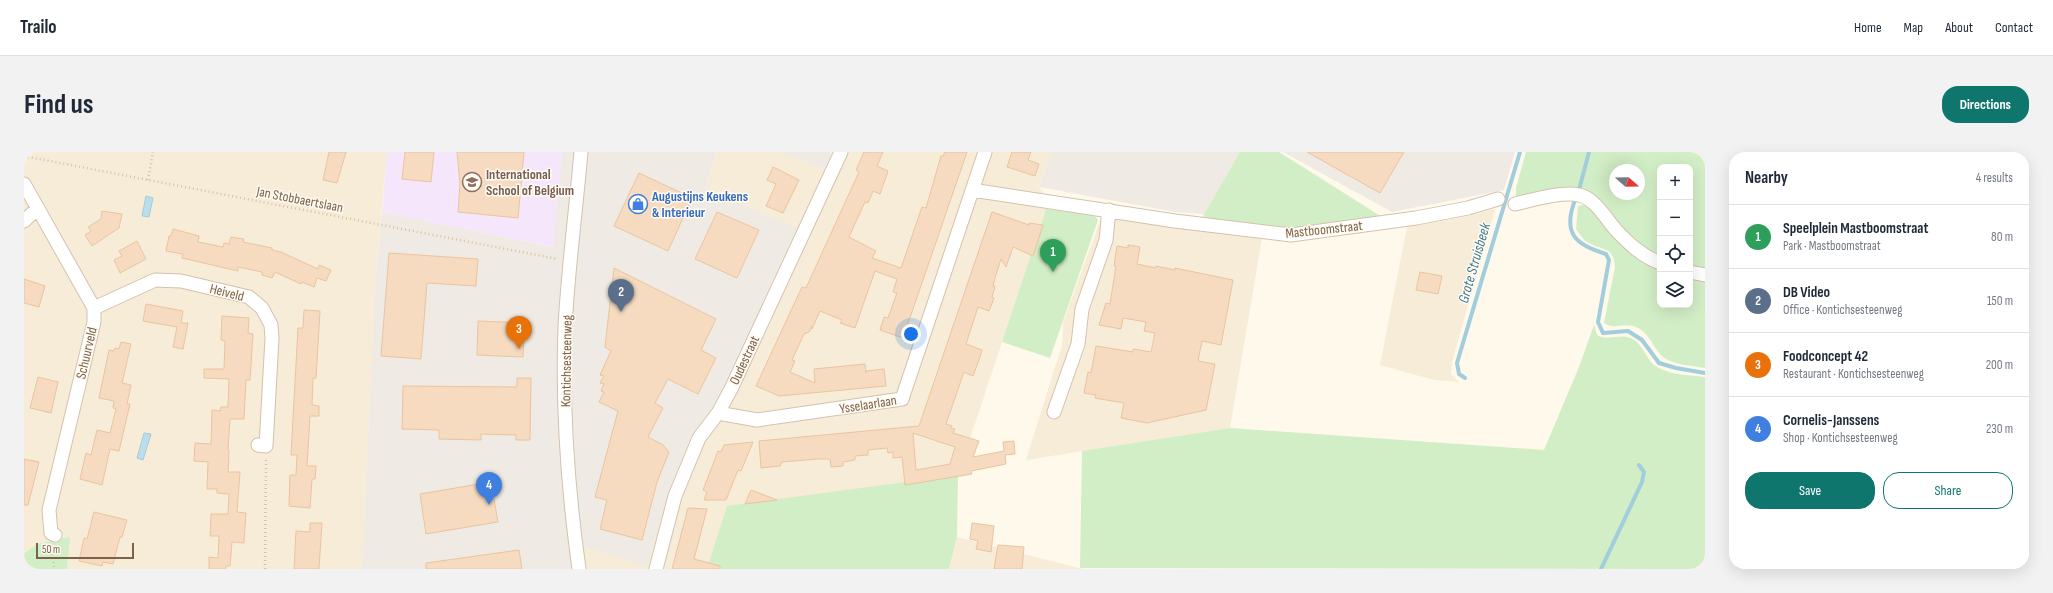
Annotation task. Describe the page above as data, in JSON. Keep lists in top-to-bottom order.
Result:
{
  "streets": {
    "street": [
      "Mastboomstraat",
      "Heiveld",
      "Schuurveld",
      "Oudestraat",
      "Kontichsesteenweg",
      "Ysselaarlaan"
    ],
    "path": ["Jan Stobbaertslaan"]
  },
  "crossings": [
    ["Jan Stobbaertslaan", "Kontichsesteenweg"],
    ["Mastboomstraat", "Ysselaarlaan"],
    ["Heiveld", "Schuurveld"],
    ["Oudestraat", "Ysselaarlaan"]
  ],
  "water": ["Grote Struisbeek"],
  "places": {
    "school or university": ["International School of Belgium"],
    "shop": ["Augustijns Keukens & Interieur"]
  },
  "scale_bar": "50 m",
  "north": "right",
  "page": {
    "header": "Trailo",
    "nav": [
      "Home",
      "Map",
      "About",
      "Contact"
    ],
    "buttons": [
      "Directions",
      ["Save", "Share"]
    ],
    "title": "Find us",
    "heading": ["Nearby", "4 results"],
    "map_buttons": ["+", "−"],
    "list": [
      {
        "mark": "1",
        "name": "Speelplein Mastboomstraat",
        "note": "Park · Mastboomstraat",
        "value": "80 m"
      },
      {
        "mark": "2",
        "name": "DB Video",
        "note": "Office · Kontichsesteenweg",
        "value": "150 m"
      },
      {
        "mark": "3",
        "name": "Foodconcept 42",
        "note": "Restaurant · Kontichsesteenweg",
        "value": "200 m"
      },
      {
        "mark": "4",
        "name": "Cornelis-Janssens",
        "note": "Shop · Kontichsesteenweg",
        "value": "230 m"
      }
    ],
    "pins": [
      "1",
      "2",
      "3",
      "4"
    ],
    "scale": "50 m"
  }
}
